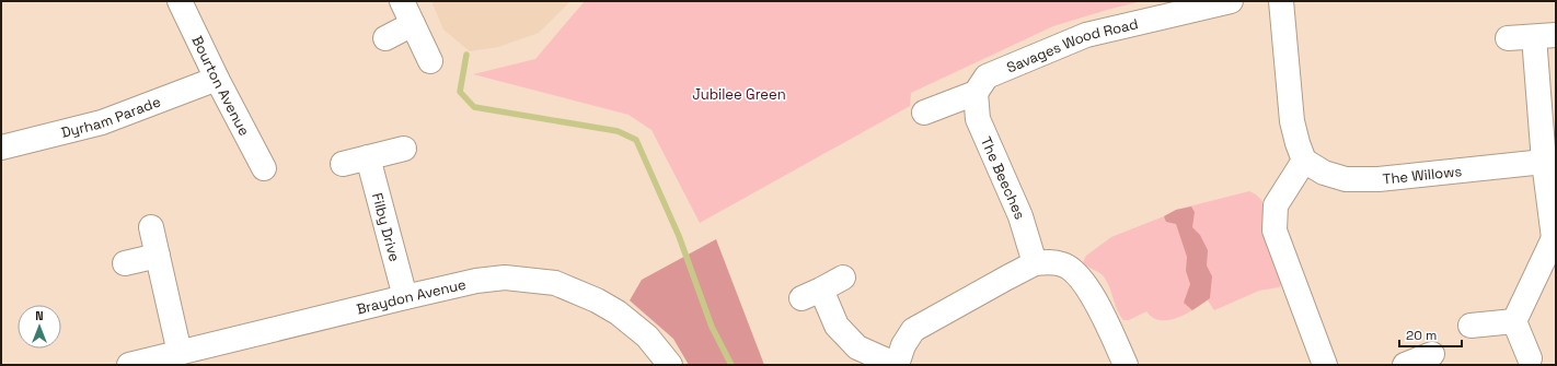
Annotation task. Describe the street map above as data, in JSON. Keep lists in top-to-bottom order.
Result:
{
  "streets": {
    "street": [
      "Savages Wood Road",
      "Bourton Avenue",
      "Dyrham Parade",
      "The Willows",
      "The Beeches",
      "Filby Drive",
      "Braydon Avenue"
    ]
  },
  "crossings": [
    ["Savages Wood Road", "The Beeches"],
    ["Bourton Avenue", "Dyrham Parade"],
    ["Filby Drive", "Braydon Avenue"]
  ],
  "parks": ["Jubilee Green"],
  "scale_bar": "20 m",
  "north": "top"
}
